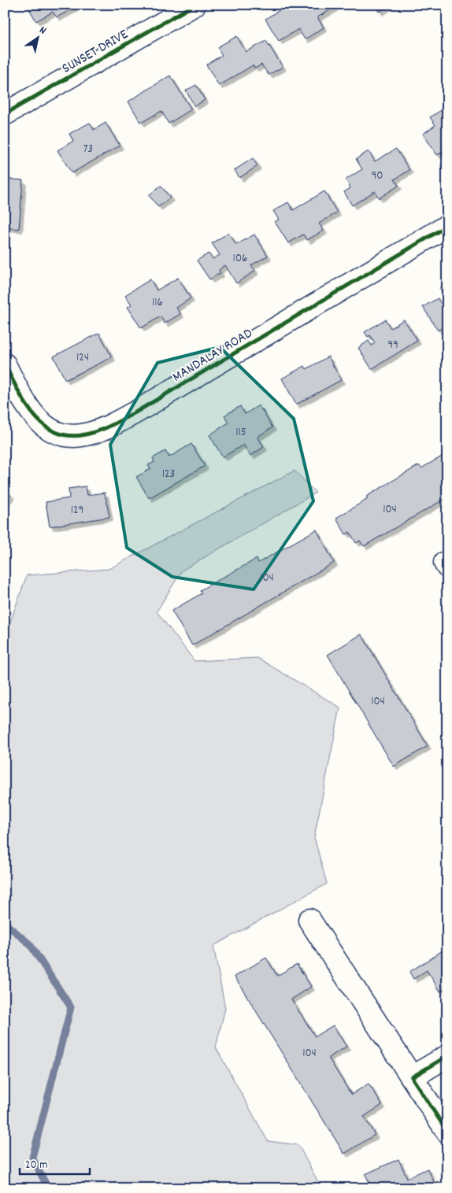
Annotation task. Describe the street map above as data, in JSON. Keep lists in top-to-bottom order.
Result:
{
  "streets": {
    "street": ["SUNSET DRIVE", "MANDALAY ROAD"]
  },
  "house_numbers": [
    "73",
    "90",
    "106",
    "116",
    "99",
    "124",
    "115",
    "123",
    "104",
    "129",
    "104",
    "104",
    "104"
  ],
  "scale_bar": "20 m",
  "north": "top right"
}
